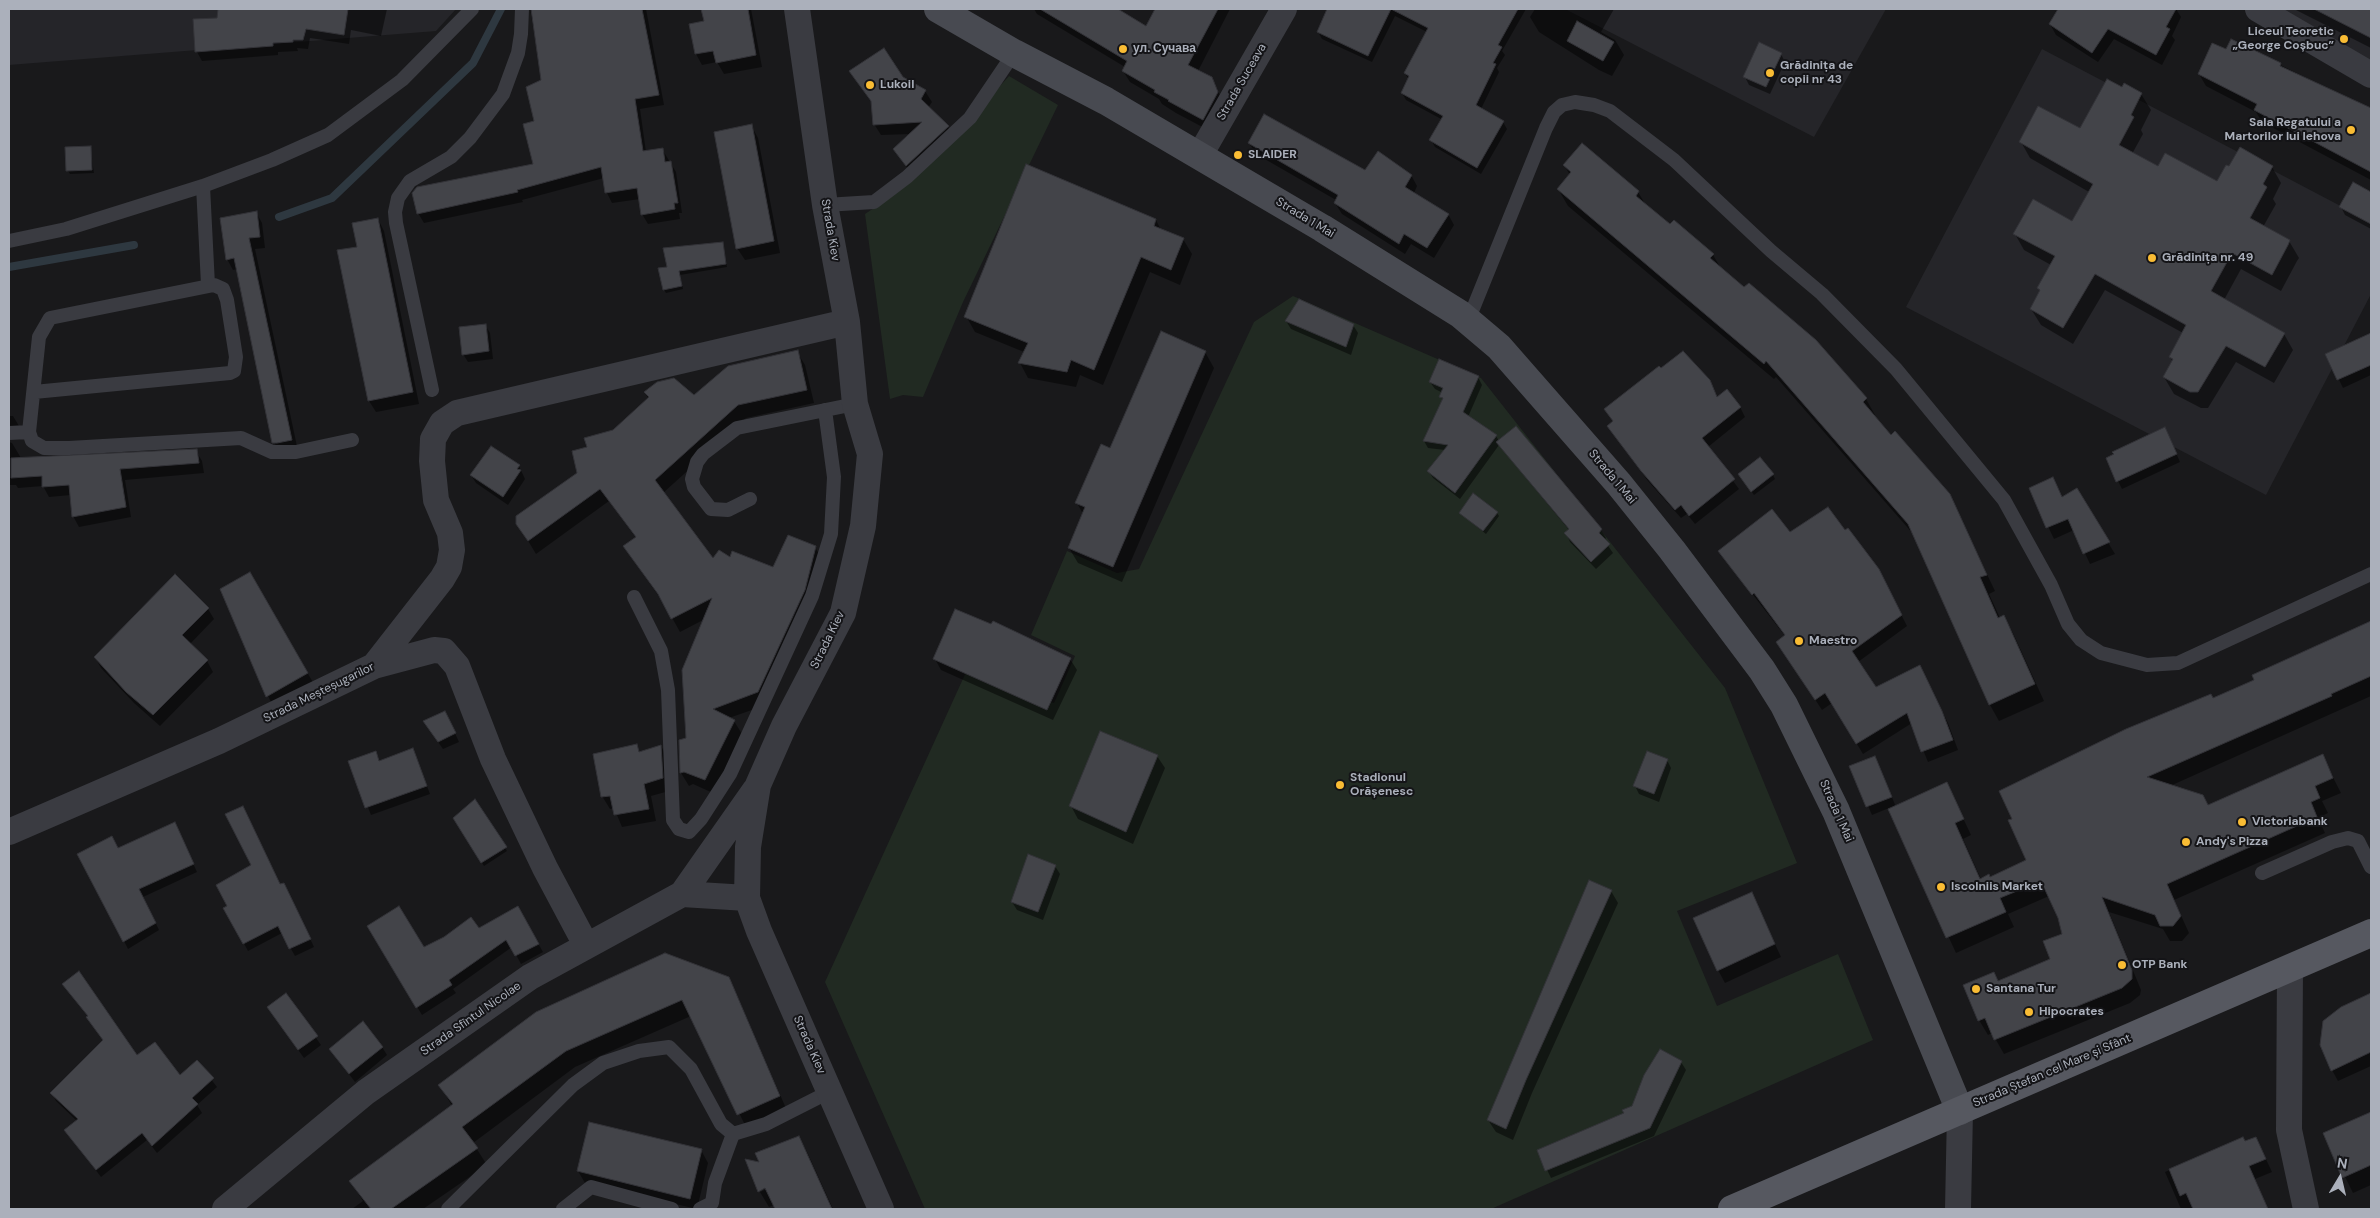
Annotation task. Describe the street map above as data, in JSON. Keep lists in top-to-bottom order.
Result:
{
  "streets": {
    "main road": ["Strada 1 Mai", "Strada Ștefan cel Mare și Sfânt"],
    "street": [
      "Strada Suceava",
      "Strada Kiev",
      "Strada Meșteșugarilor",
      "Strada Sfîntul Nicolae"
    ]
  },
  "crossings": [
    ["Strada Suceava", "Strada 1 Mai"],
    ["Strada 1 Mai", "Strada Ștefan cel Mare și Sfânt"],
    ["Strada Meșteșugarilor", "Strada Sfîntul Nicolae"]
  ],
  "places": [
    "Liceul Teoretic „George Coșbuc”",
    "ул. Сучава",
    "Grădinița de copii nr 43",
    "Lukoil",
    "Sala Regatului a Martorilor lui Iehova",
    "SLAIDER",
    "Grădinița nr. 49",
    "Maestro",
    "Stadionul Orășenesc",
    "Victoriabank",
    "Andy's Pizza",
    "Iscolniis Market",
    "OTP Bank",
    "Santana Tur",
    "Hipocrates"
  ],
  "north": "top"
}
